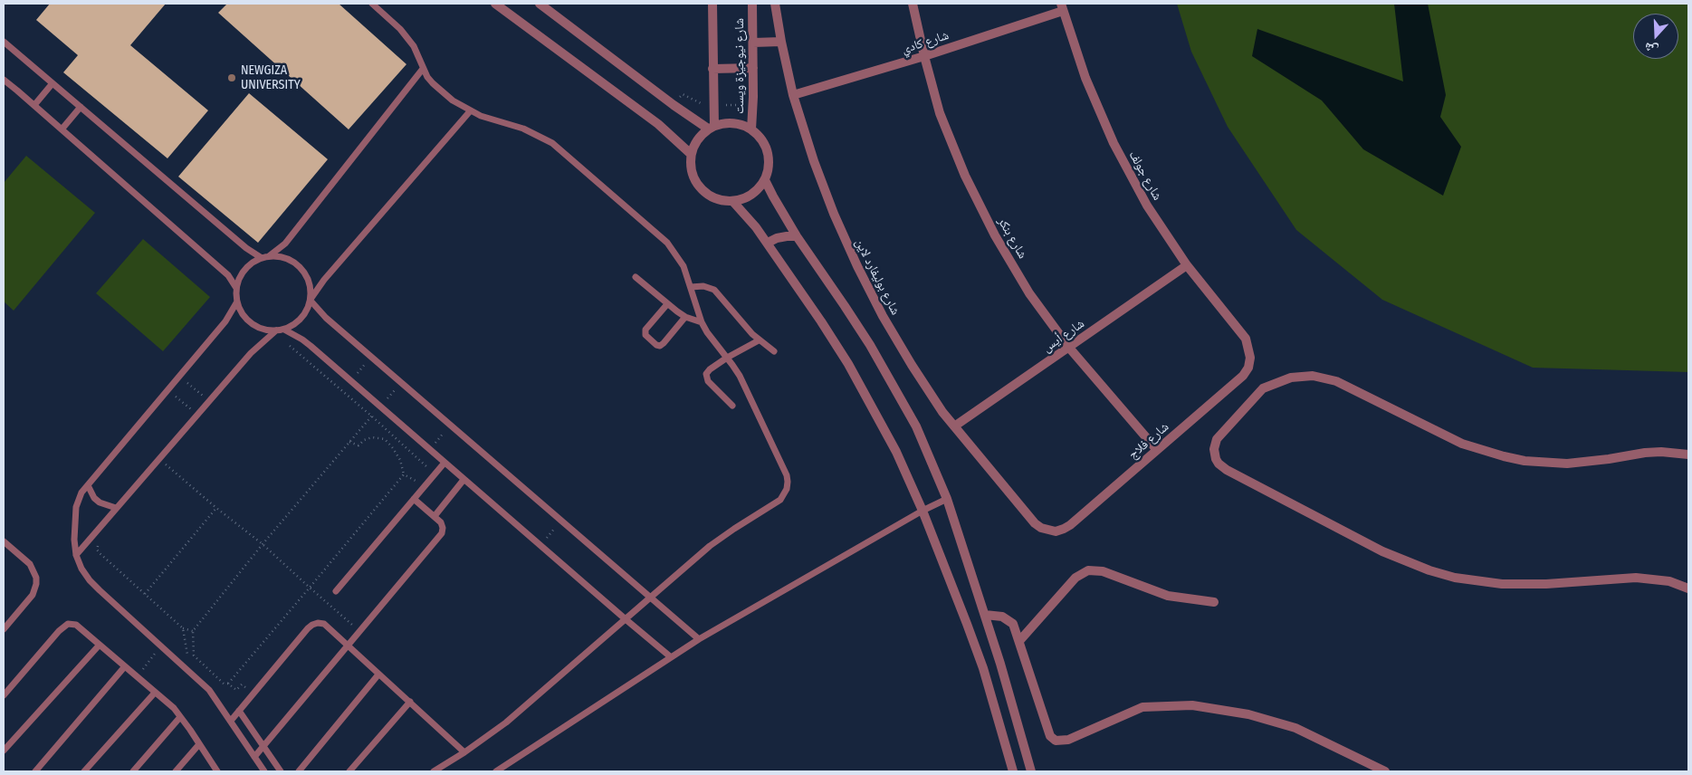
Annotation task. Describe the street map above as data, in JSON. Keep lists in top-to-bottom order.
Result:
{
  "streets": {
    "street": [
      "شارع كادي",
      "شارع نيوجيزة ويست",
      "شارع جولف",
      "شارع بنكر",
      "شارع بوليفارد لاين",
      "شارع أيس",
      "شارع فلاج"
    ]
  },
  "crossings": [
    ["شارع كادي", "شارع جولف"],
    ["شارع كادي", "شارع بنكر"],
    ["شارع كادي", "شارع بوليفارد لاين"],
    ["شارع جولف", "شارع أيس"],
    ["شارع جولف", "شارع فلاج"],
    ["شارع بنكر", "شارع أيس"],
    ["شارع بنكر", "شارع فلاج"],
    ["شارع بوليفارد لاين", "شارع أيس"],
    ["شارع بوليفارد لاين", "شارع فلاج"]
  ],
  "places": ["NEWGIZA UNIVERSITY"],
  "north": "bottom"
}
